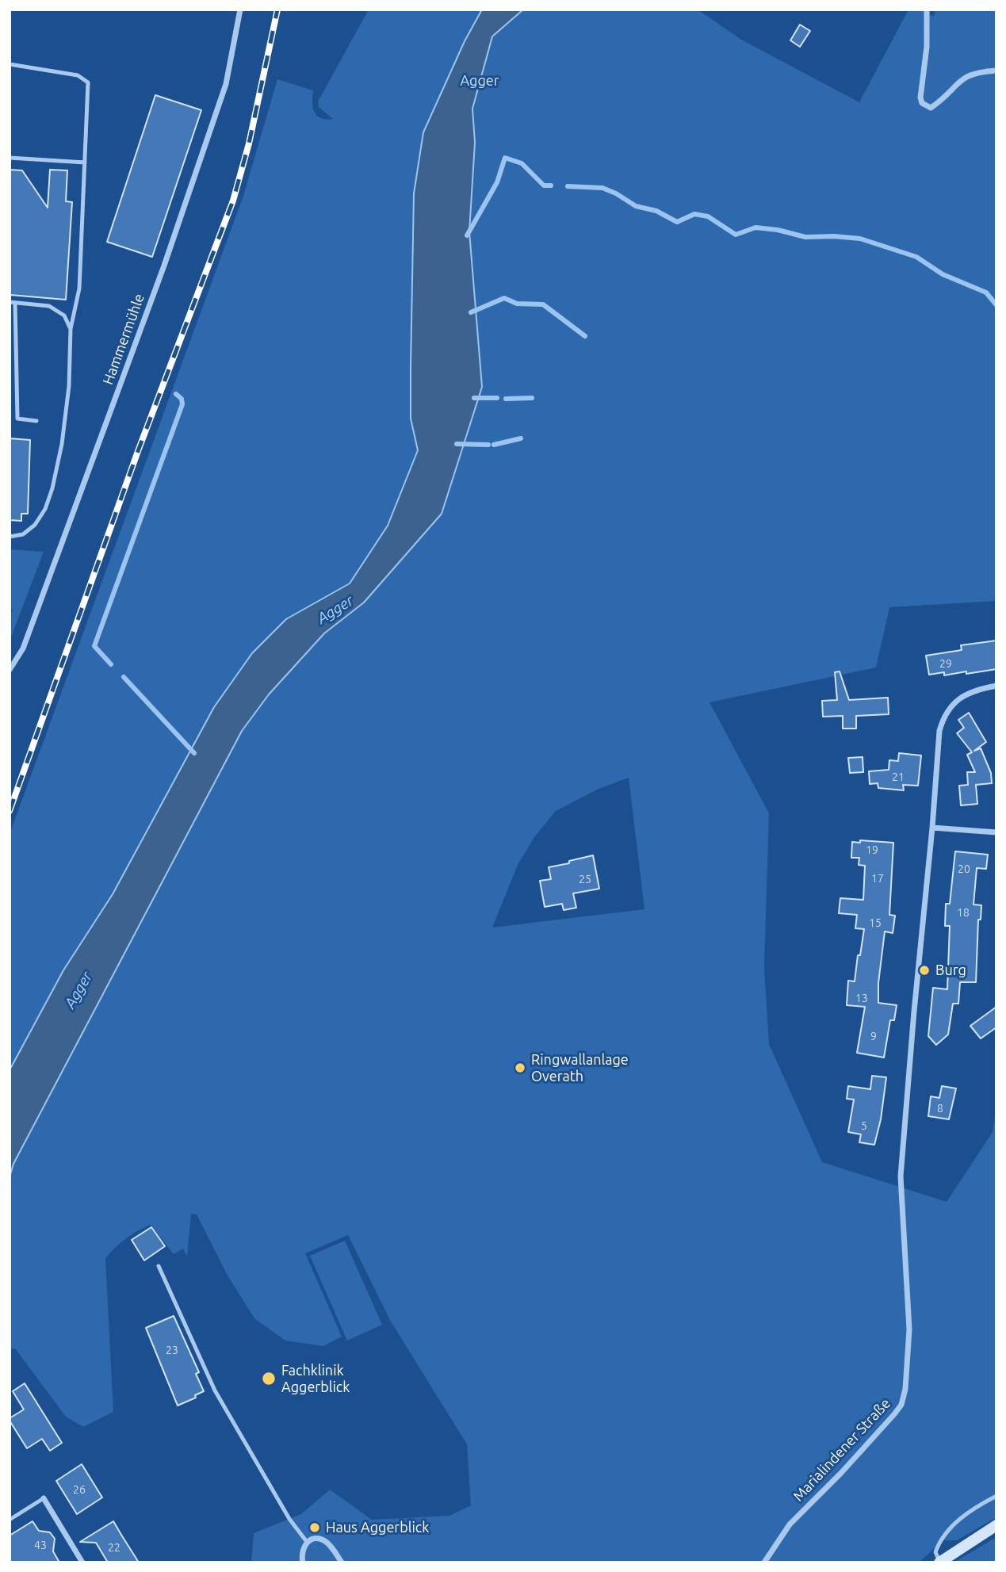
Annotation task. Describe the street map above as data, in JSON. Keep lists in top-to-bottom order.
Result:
{
  "streets": {
    "street": ["Hammermühle", "Marialindener Straße"]
  },
  "water": ["Agger"],
  "parks": ["Agger"],
  "places": [
    "Burg",
    "Ringwallanlage Overath",
    "Fachklinik Aggerblick",
    "Haus Aggerblick"
  ],
  "house_numbers": [
    "29",
    "21",
    "19",
    "20",
    "17",
    "25",
    "18",
    "15",
    "13",
    "9",
    "8",
    "5",
    "23",
    "26",
    "43",
    "22"
  ]
}
